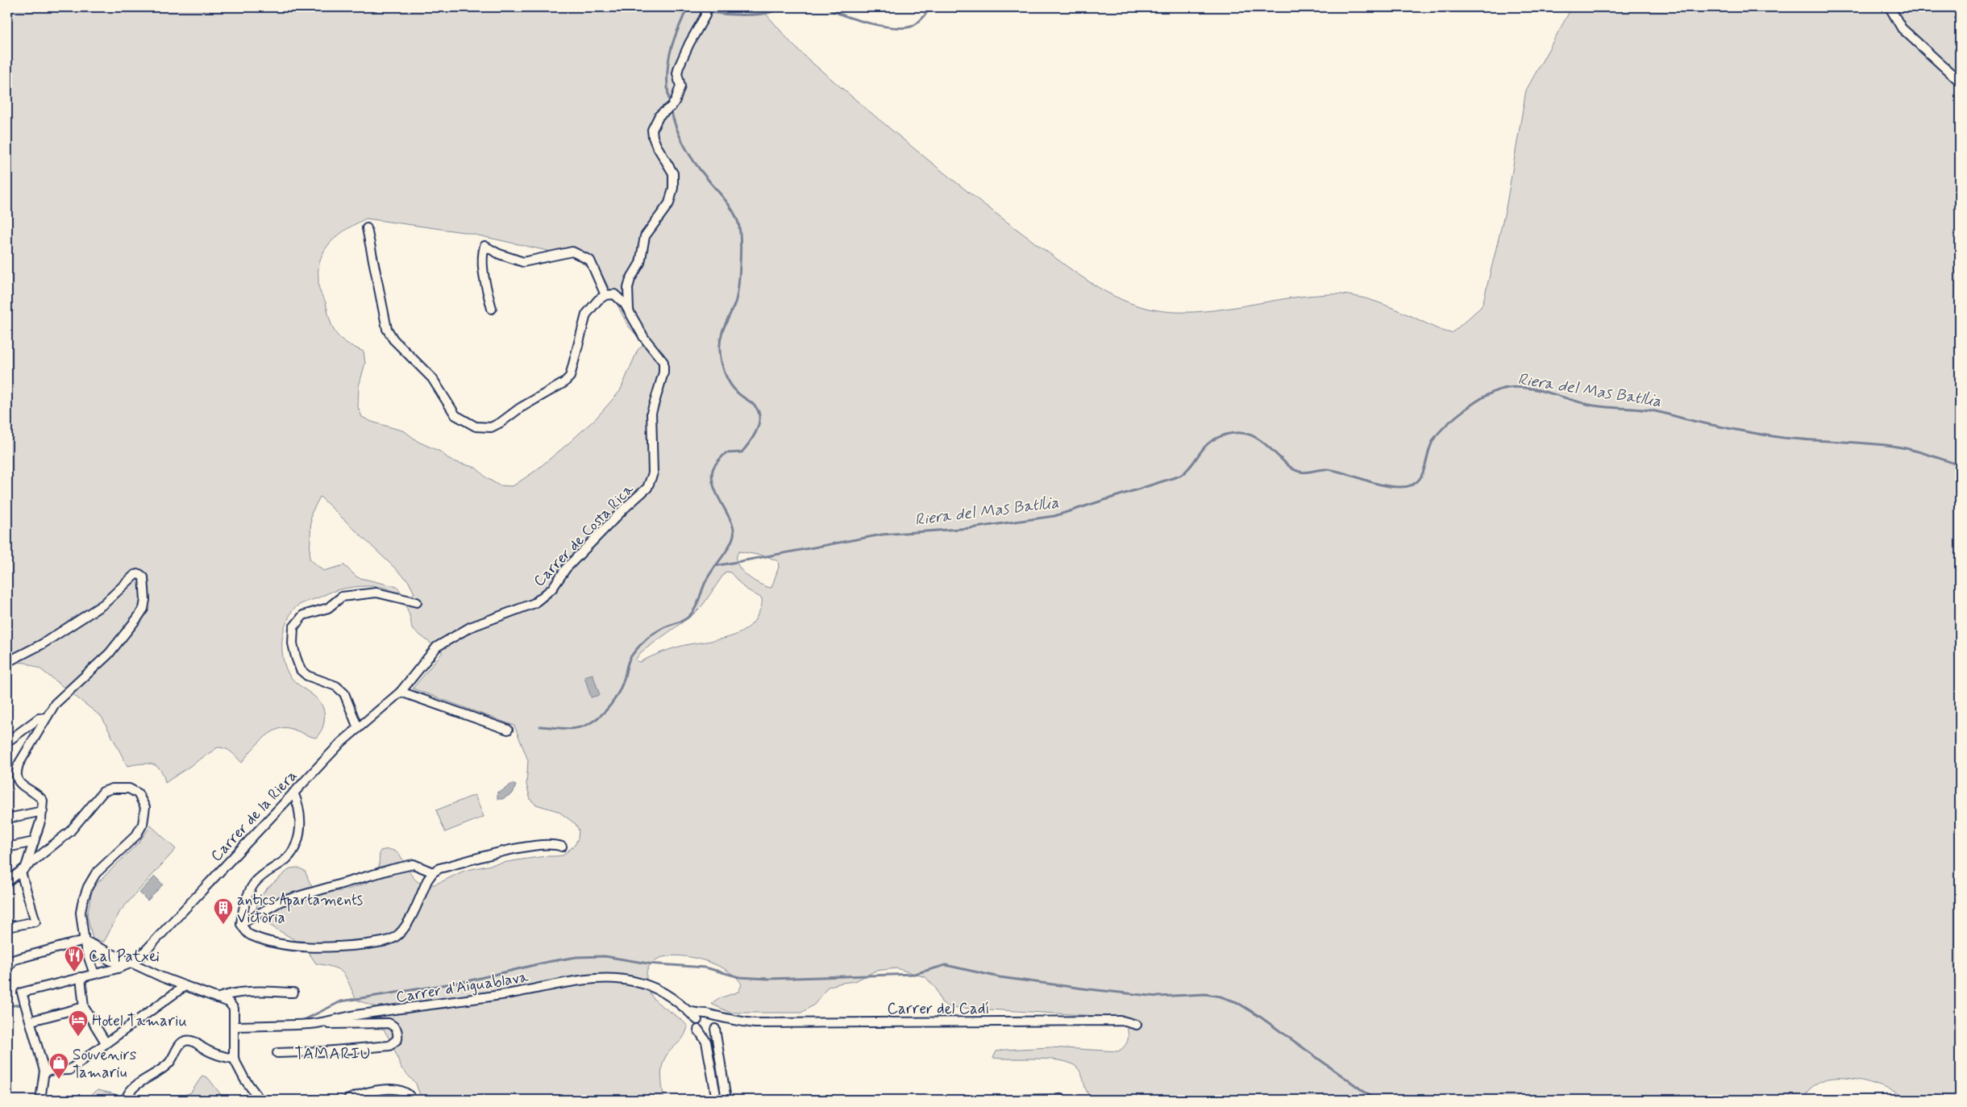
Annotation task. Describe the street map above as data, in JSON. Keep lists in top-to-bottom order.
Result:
{
  "streets": {
    "street": [
      "Carrer de Costa Rica",
      "Carrer de la Riera",
      "Carrer d'Aiguablava",
      "Carrer del Cadí"
    ]
  },
  "crossings": [
    ["Carrer de Costa Rica", "Carrer de la Riera"],
    ["Carrer d'Aiguablava", "Carrer del Cadí"]
  ],
  "districts": ["TAMARIU"],
  "water": ["Riera del Mas Batllia"],
  "places": {
    "building": ["antics Apartaments Victòria"],
    "restaurant": ["Cal Patxei"],
    "hotel": ["Hotel Tamariu"],
    "shop": ["Souvenirs Tamariu"]
  }
}
